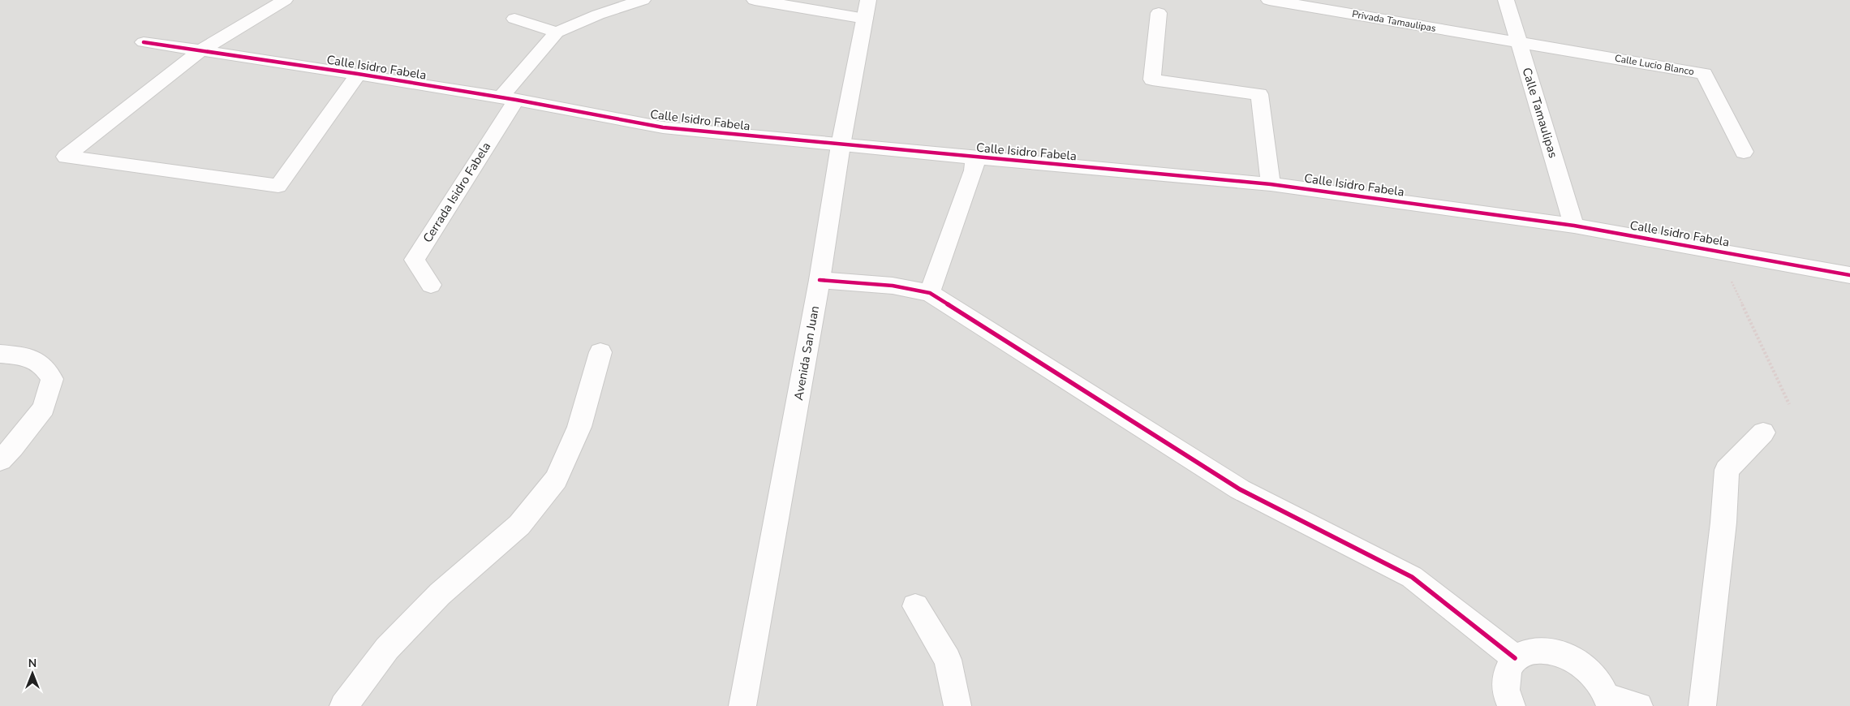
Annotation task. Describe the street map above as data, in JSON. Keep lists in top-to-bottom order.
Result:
{
  "streets": {
    "street": [
      "Privada Tamaulipas",
      "Calle Lucio Blanco",
      "Calle Isidro Fabela",
      "Calle Tamaulipas",
      "Cerrada Isidro Fabela",
      "Avenida San Juan"
    ]
  },
  "crossings": [
    ["Privada Tamaulipas", "Calle Lucio Blanco"],
    ["Privada Tamaulipas", "Calle Tamaulipas"],
    ["Calle Lucio Blanco", "Calle Tamaulipas"],
    ["Calle Isidro Fabela", "Calle Tamaulipas"],
    ["Calle Isidro Fabela", "Cerrada Isidro Fabela"],
    ["Calle Isidro Fabela", "Avenida San Juan"]
  ],
  "north": "top"
}
